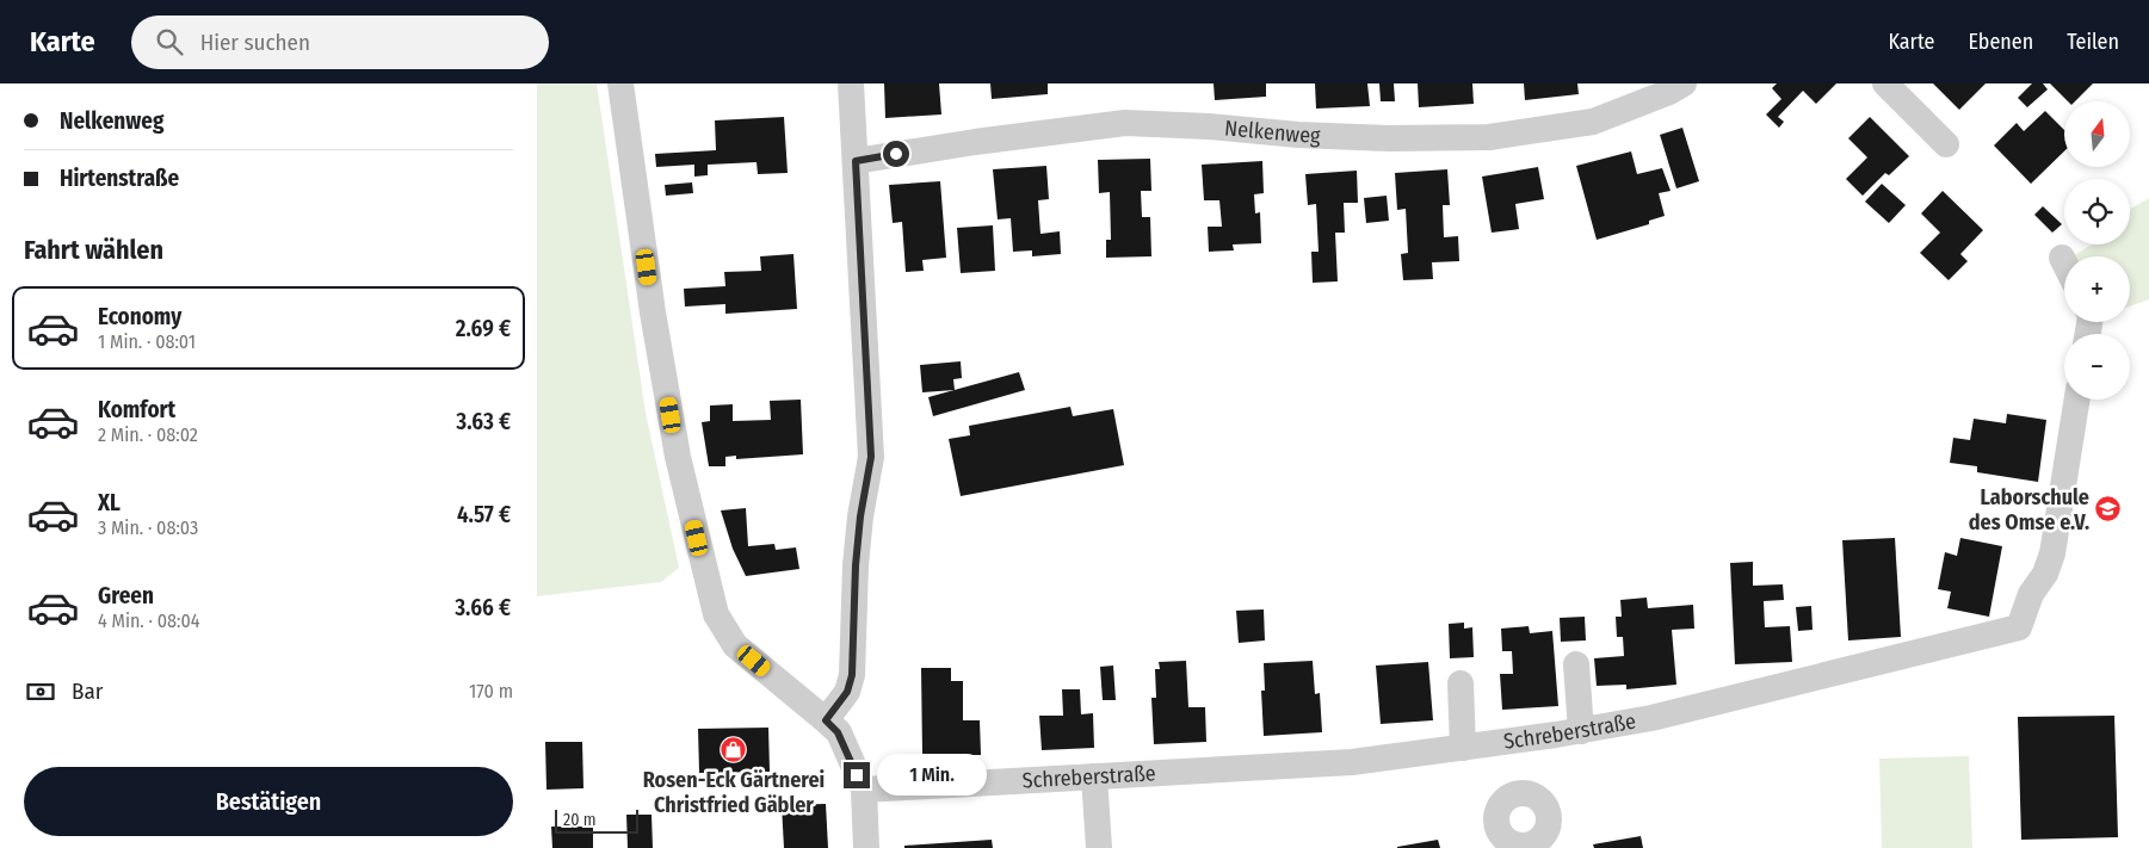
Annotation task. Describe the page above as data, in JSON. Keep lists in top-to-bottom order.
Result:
{
  "streets": {
    "street": ["Nelkenweg", "Schreberstraße"]
  },
  "places": {
    "school or university": ["Laborschule des Omse e.V."],
    "shop": ["Rosen-Eck Gärtnerei Christfried Gäbler"]
  },
  "scale_bar": "20 m",
  "north": "top",
  "page": {
    "header": "Karte",
    "search": "Hier suchen",
    "nav": ["Karte", "Ebenen", "Teilen"],
    "banner": ["Nelkenweg", "Hirtenstraße"],
    "map_buttons": ["+", "−"],
    "heading": "Fahrt wählen",
    "list": [
      {
        "name": "Economy",
        "note": "1 Min. · 08:01",
        "value": "2.69 €"
      },
      {
        "name": "Komfort",
        "note": "2 Min. · 08:02",
        "value": "3.63 €"
      },
      {
        "name": "XL",
        "note": "3 Min. · 08:03",
        "value": "4.57 €"
      },
      {
        "name": "Green",
        "note": "4 Min. · 08:04",
        "value": "3.66 €"
      }
    ],
    "pay": ["Bar", "170 m"],
    "bubble": "1 Min.",
    "buttons": "Bestätigen",
    "scale": "20 m"
  }
}
